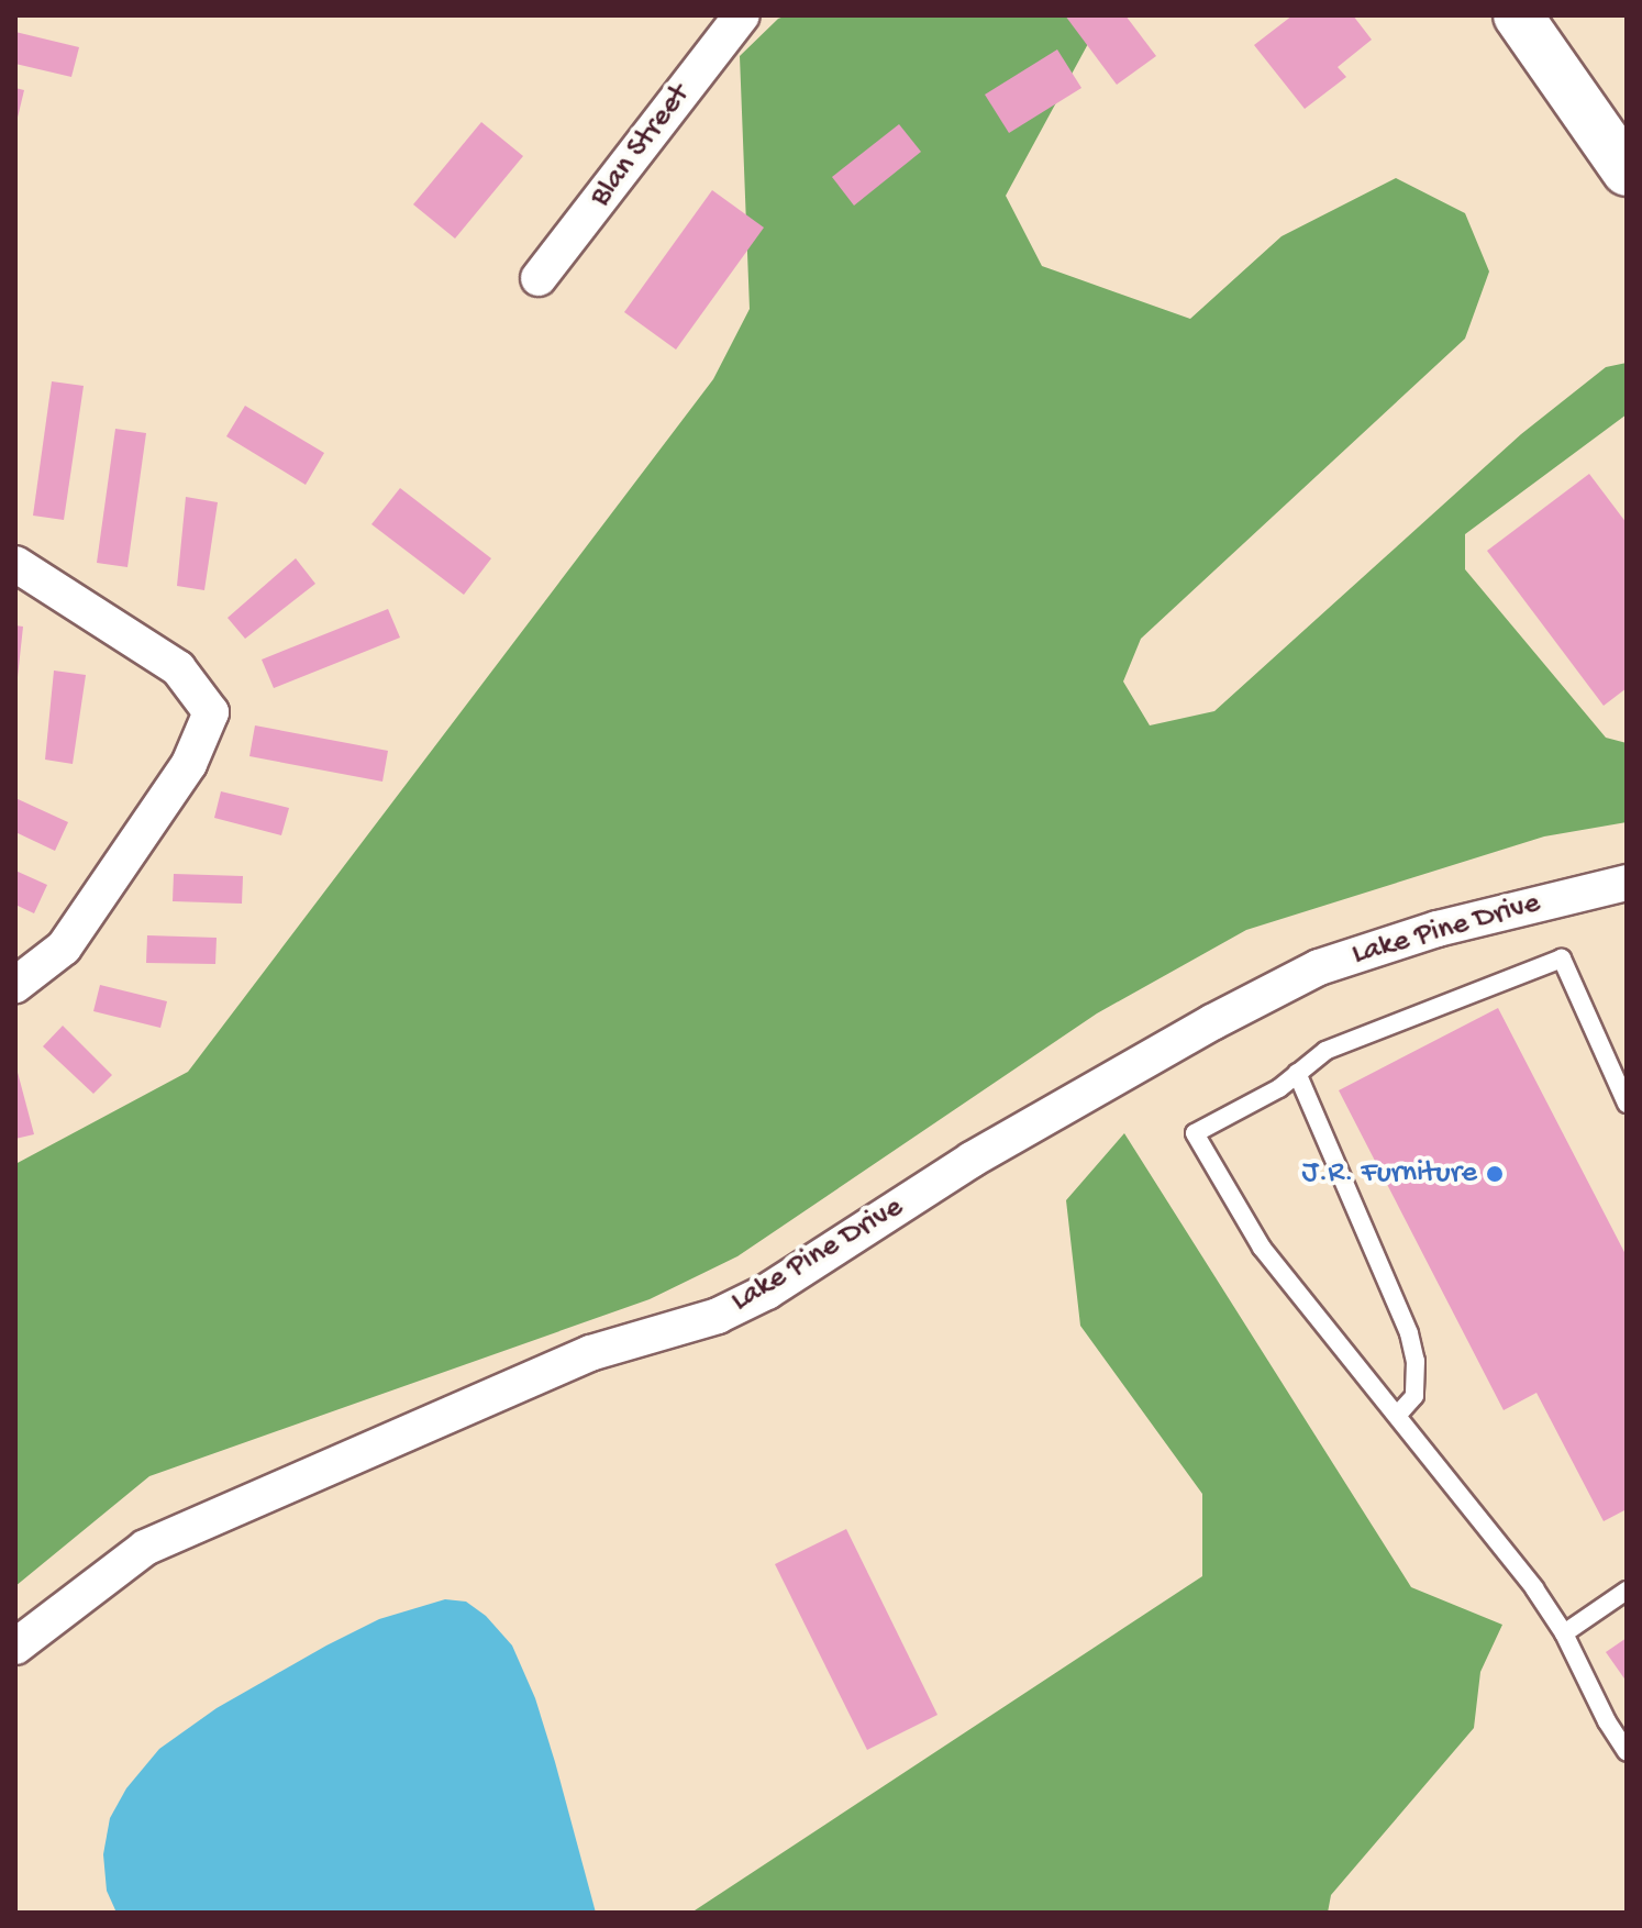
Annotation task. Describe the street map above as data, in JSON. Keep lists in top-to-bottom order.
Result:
{
  "streets": {
    "street": ["Blan Street", "Lake Pine Drive"]
  },
  "places": ["J.R. Furniture"]
}
